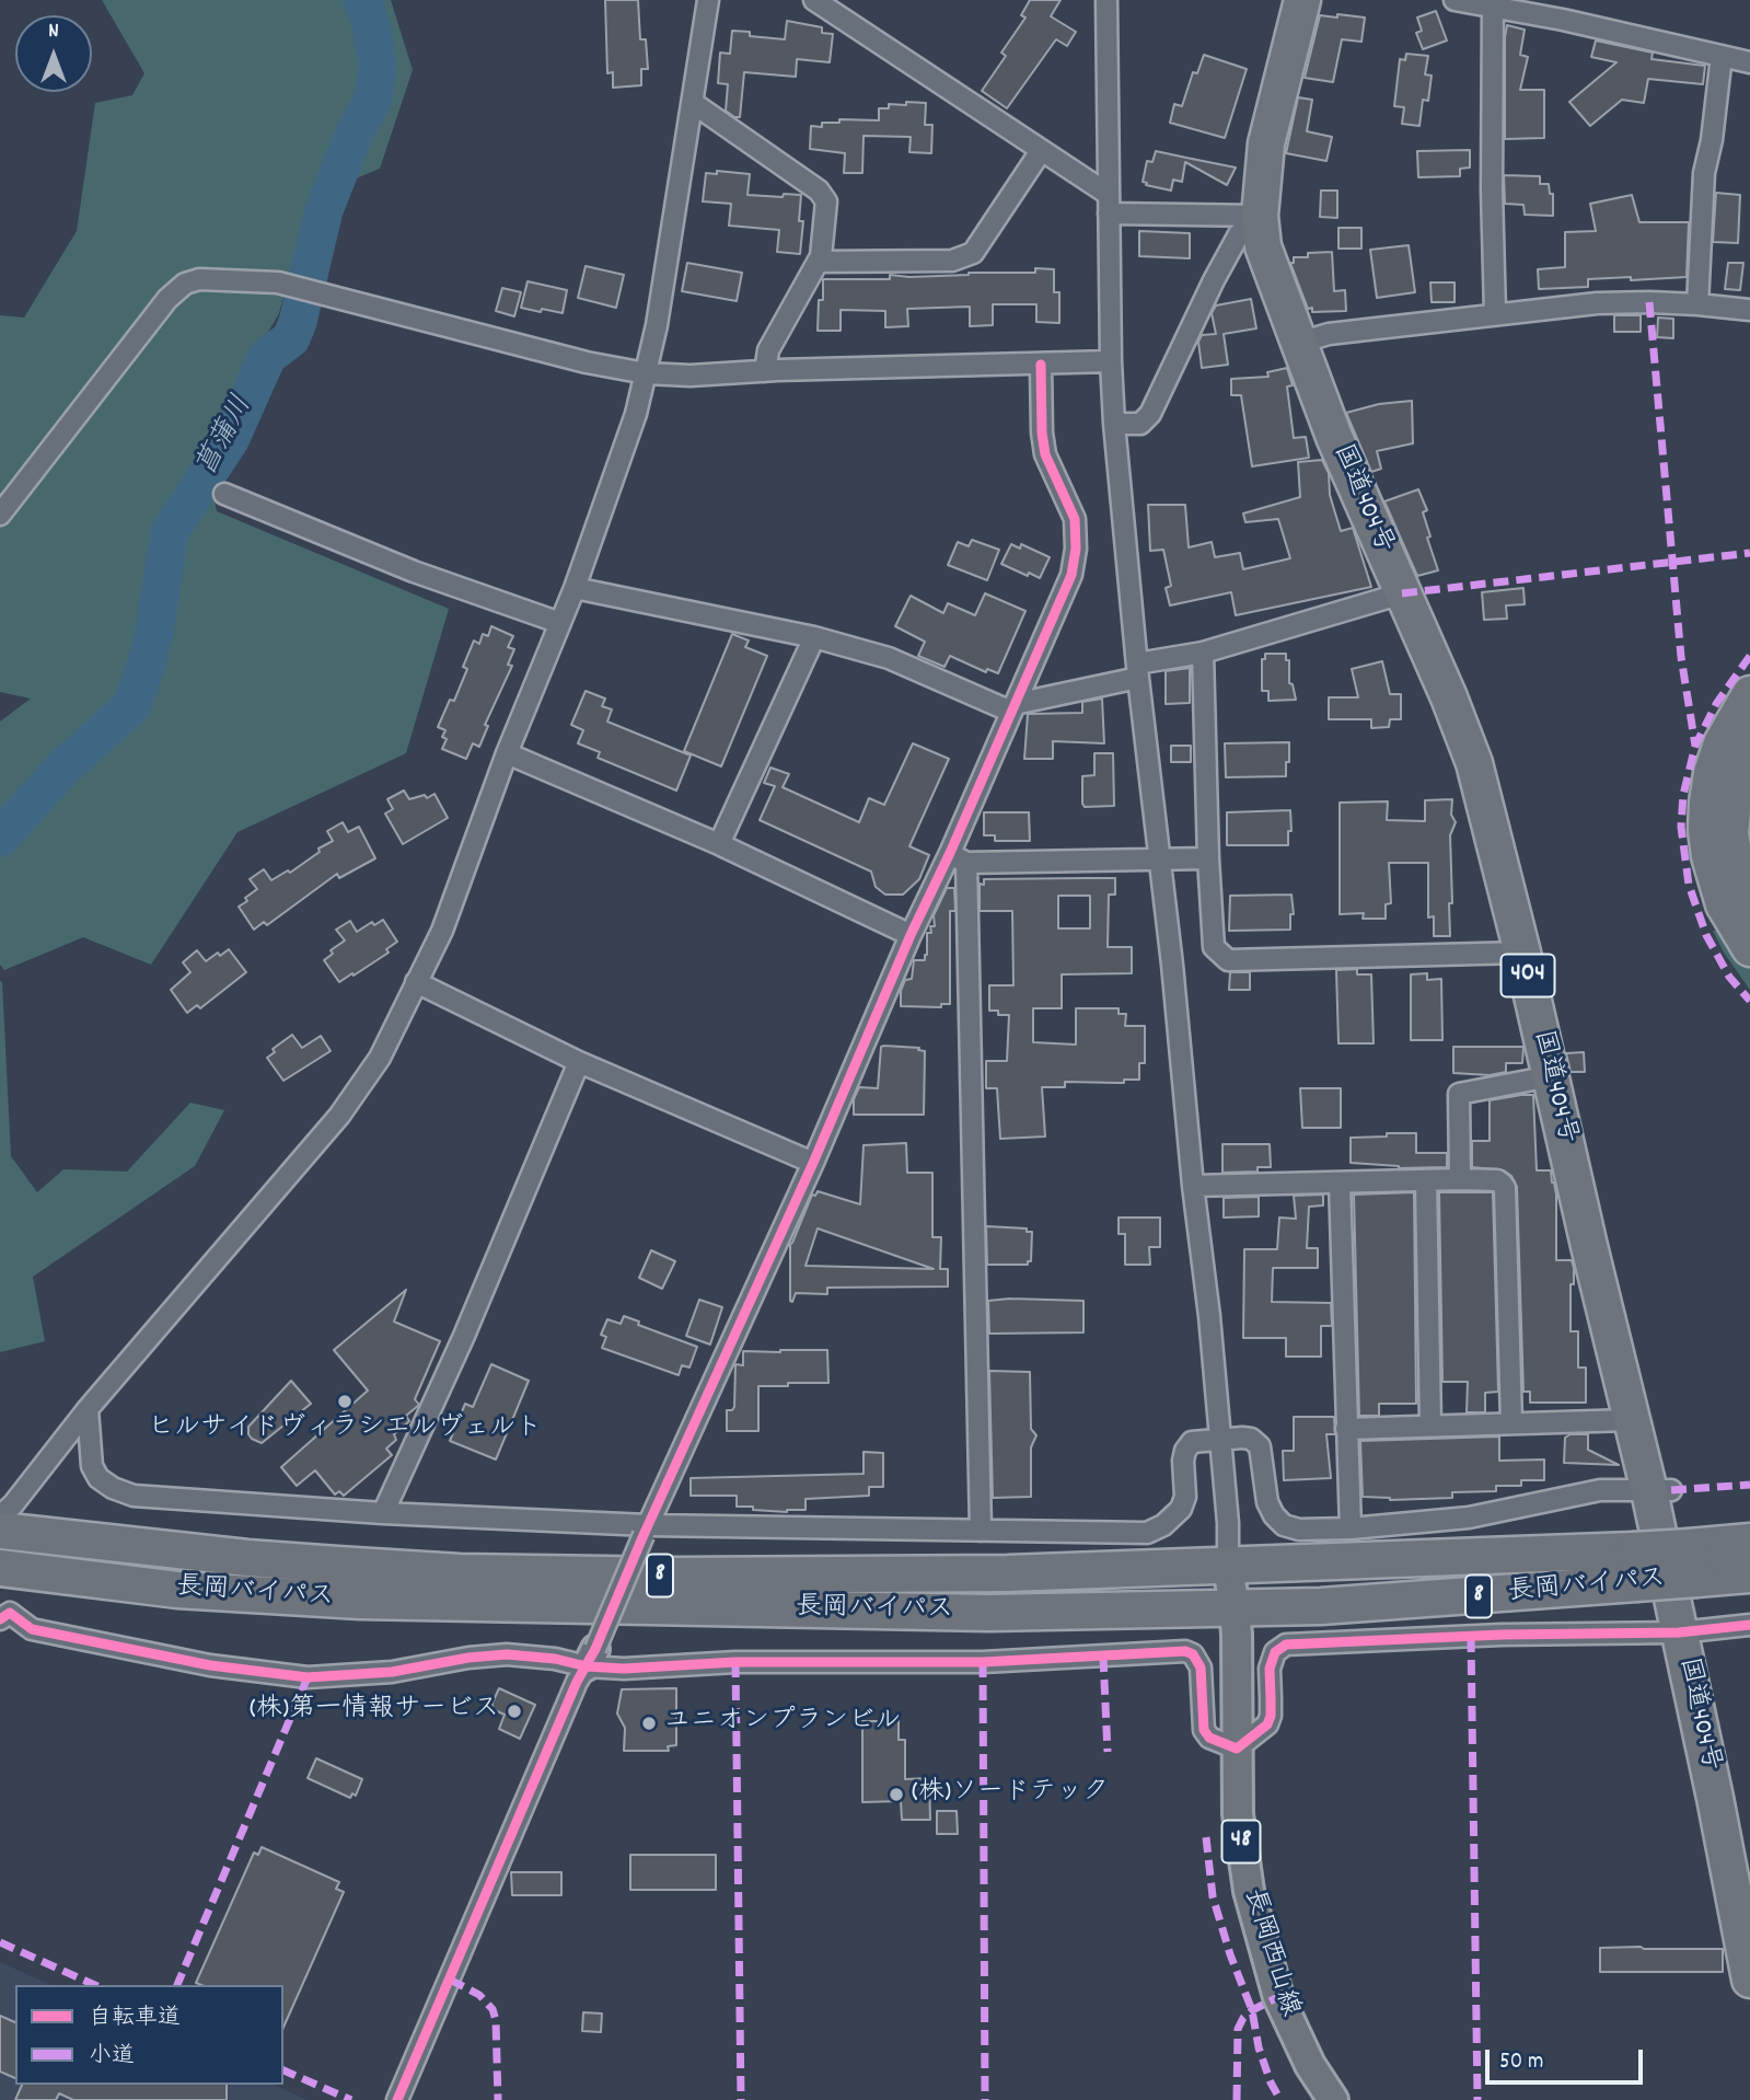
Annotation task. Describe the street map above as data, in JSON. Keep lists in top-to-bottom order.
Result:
{
  "streets": {
    "highway": [
      "国道404号",
      "404",
      "8",
      "長岡バイパス"
    ],
    "main road": ["48", "長岡西山線"]
  },
  "crossings": [
    ["長岡バイパス", "長岡西山線"]
  ],
  "water": ["菖蒲川"],
  "places": [
    "ヒルサイドヴィラシエルヴェルト",
    "(株)第一情報サービス",
    "ユニオンプランビル",
    "(株)ソードテック"
  ],
  "legend": ["自転車道", "小道"],
  "scale_bar": "50 m",
  "north": "top"
}
